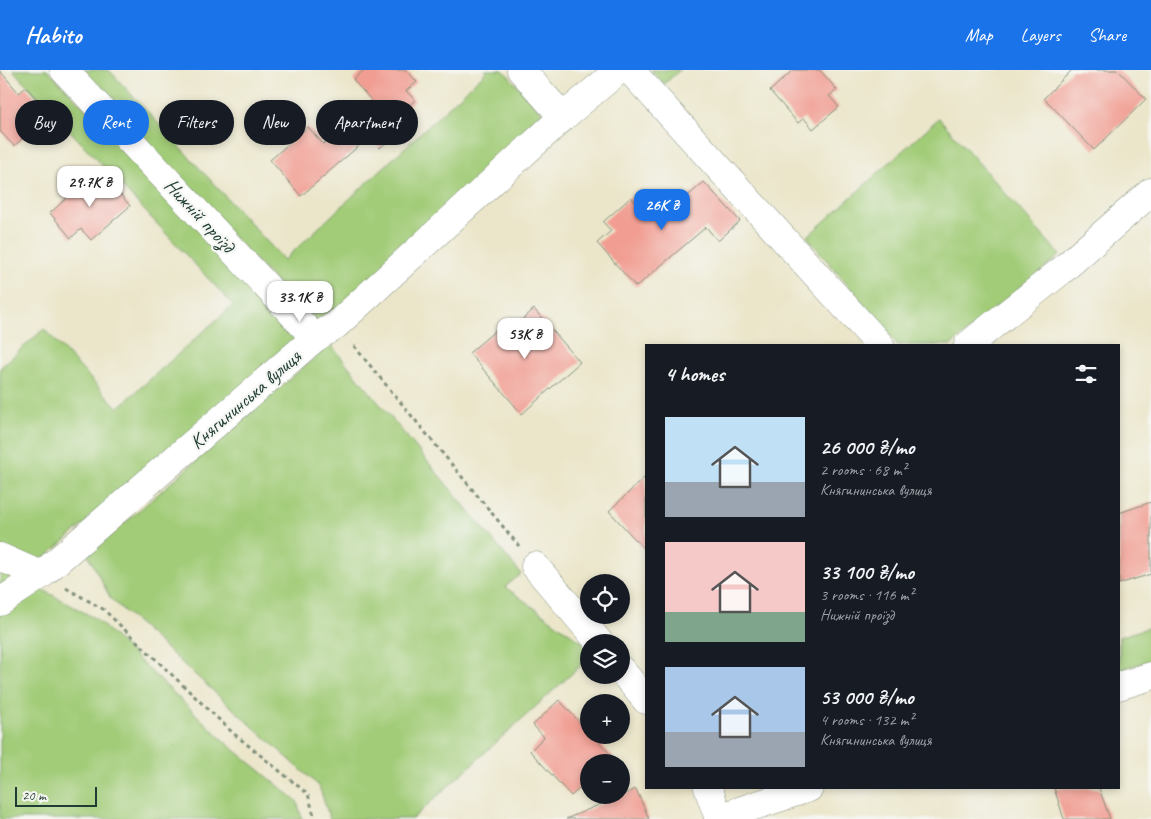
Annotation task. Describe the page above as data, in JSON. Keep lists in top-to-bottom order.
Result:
{
  "streets": {
    "street": ["Нижній проїзд", "Княгининська вулиця"]
  },
  "crossings": [
    ["Нижній проїзд", "Княгининська вулиця"]
  ],
  "scale_bar": "20 m",
  "page": {
    "header": "Habito",
    "nav": ["Map", "Layers", "Share"],
    "chip": [
      "Buy",
      "Rent",
      "Filters",
      "New",
      "Apartment"
    ],
    "price": [
      "29.7K ₴",
      "26K ₴",
      "33.1K ₴",
      "53K ₴"
    ],
    "heading": "4 homes",
    "list": [
      {
        "name": "26 000 ₴/mo",
        "note": "2 rooms · 68 m² · Княгининська вулиця"
      },
      {
        "name": "33 100 ₴/mo",
        "note": "3 rooms · 116 m² · Нижній проїзд"
      },
      {
        "name": "53 000 ₴/mo",
        "note": "4 rooms · 132 m² · Княгининська вулиця"
      }
    ],
    "map_buttons": ["+", "−"],
    "scale": "20 m"
  }
}
